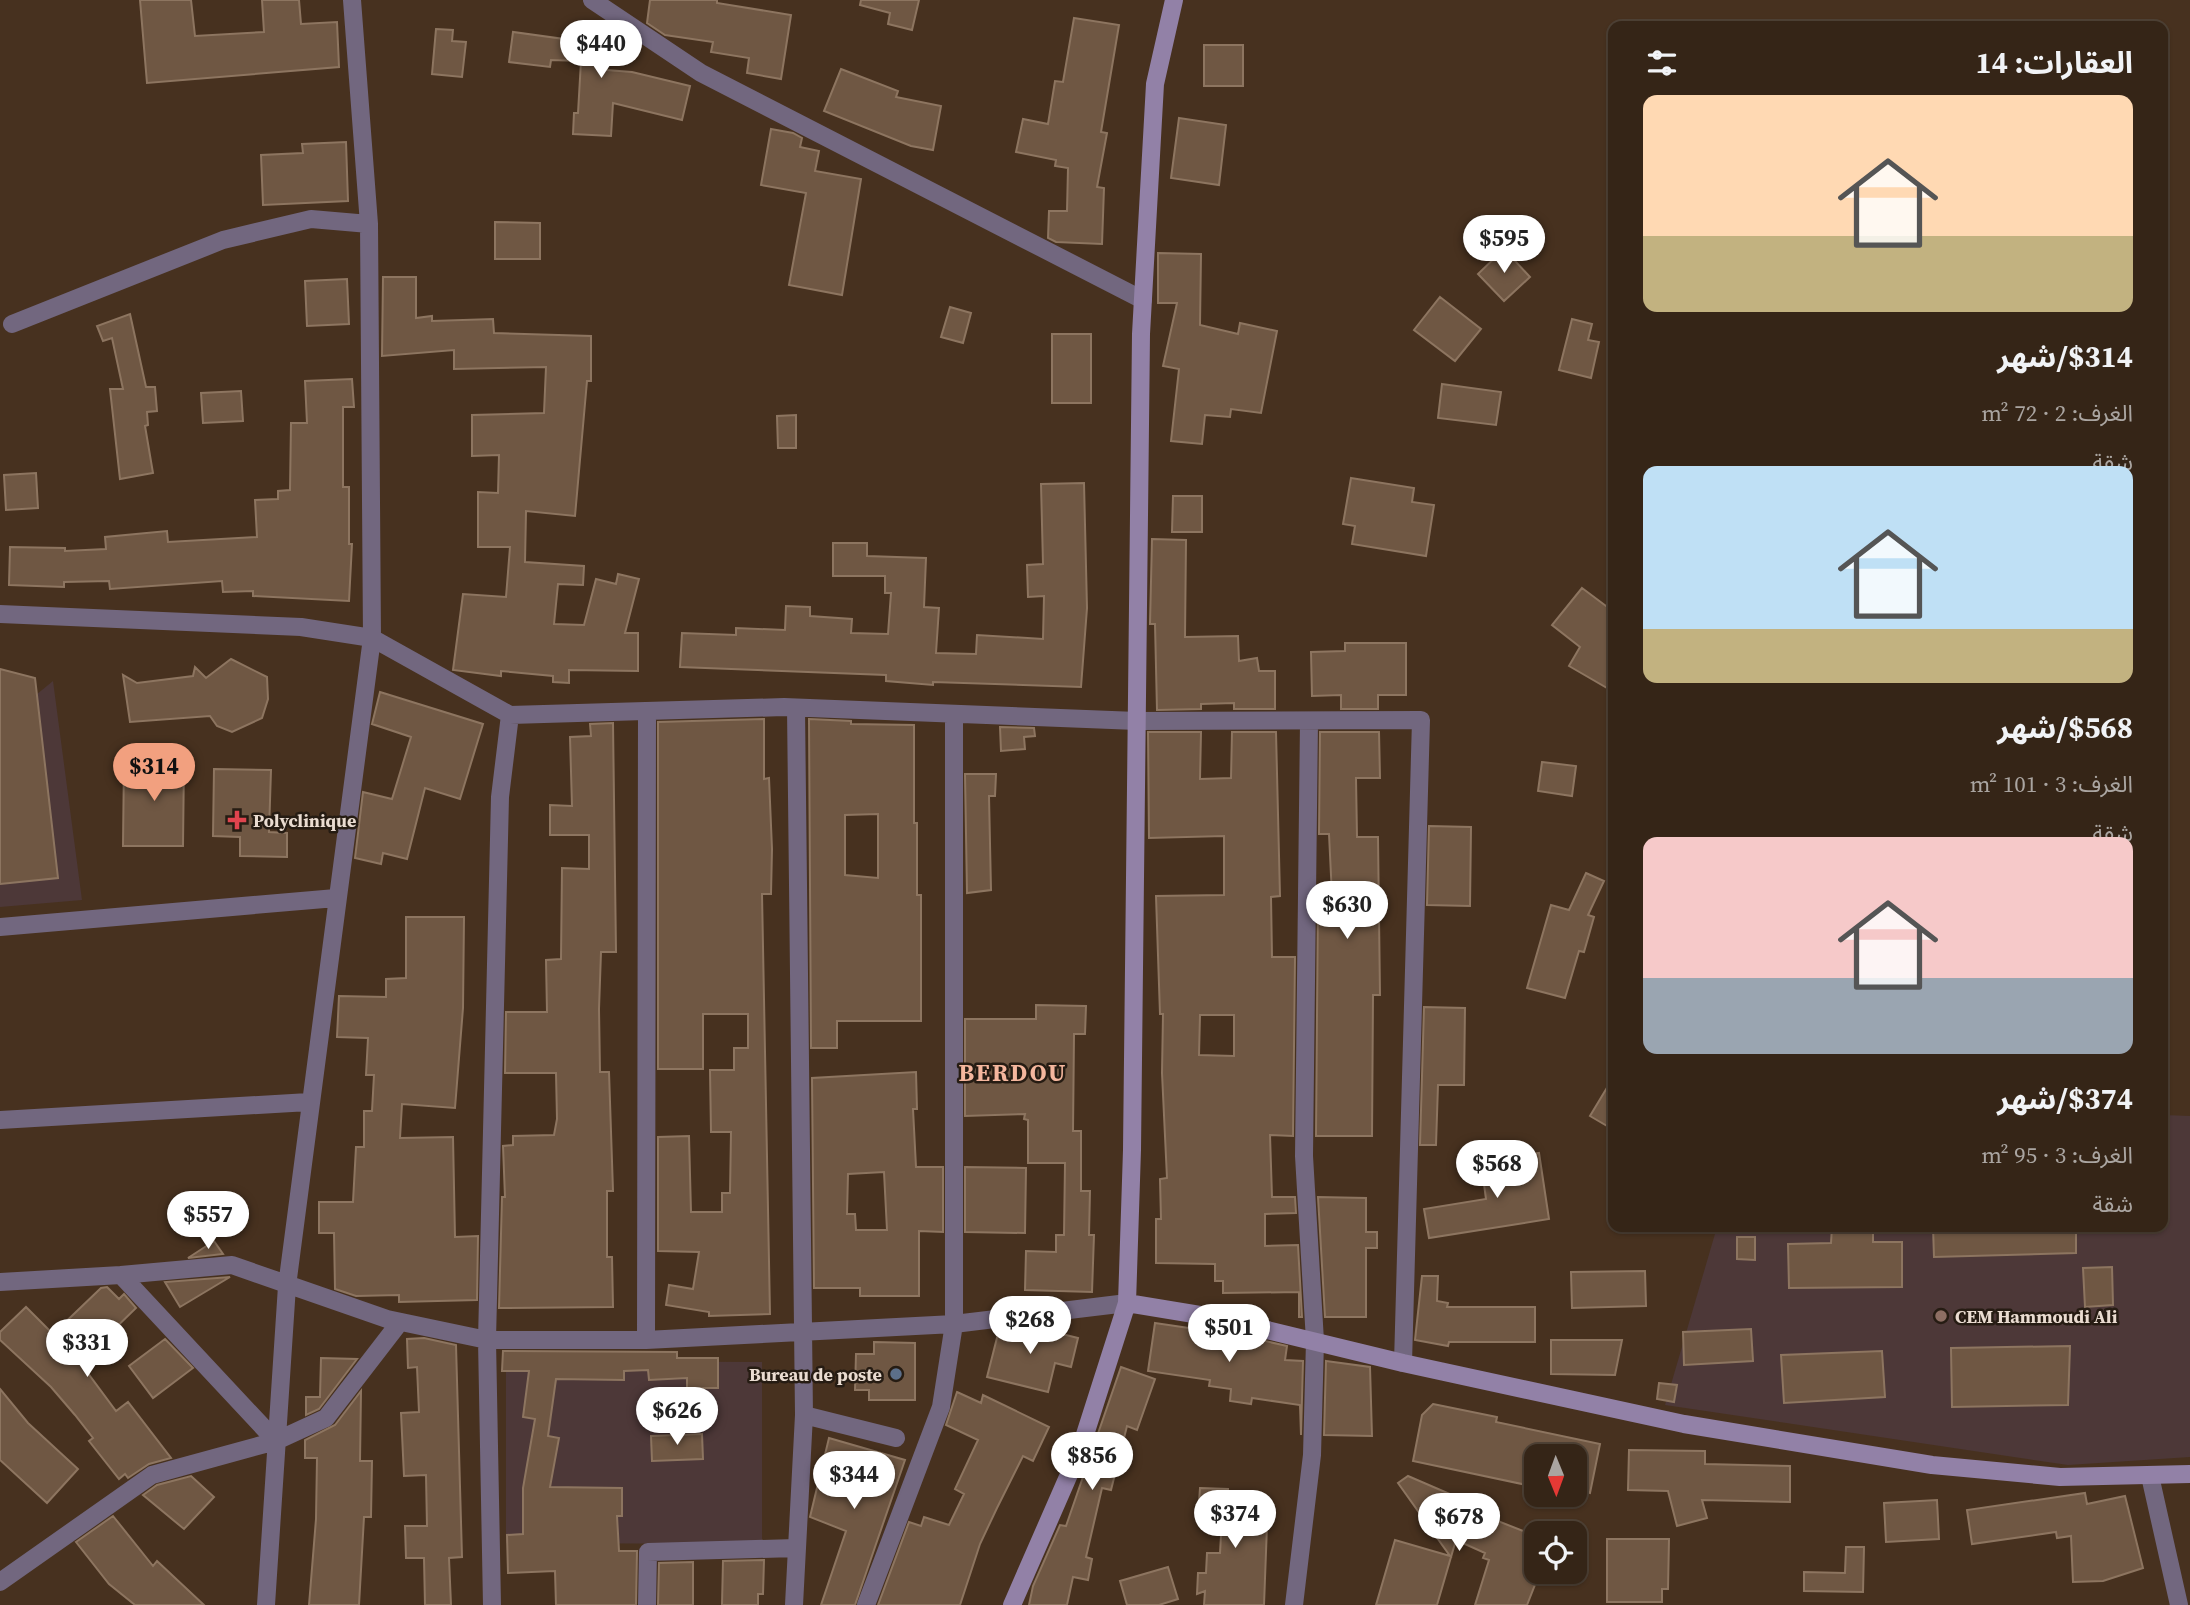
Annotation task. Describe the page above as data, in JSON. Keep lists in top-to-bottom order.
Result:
{
  "districts": ["BERDOU"],
  "places": {
    "health": ["Polyclinique"],
    "other": ["CEM Hammoudi Ali", "Bureau de poste"]
  },
  "north": "bottom",
  "page": {
    "price": [
      "$440",
      "$595",
      "$314",
      "$630",
      "$568",
      "$557",
      "$268",
      "$501",
      "$331",
      "$626",
      "$856",
      "$344",
      "$374",
      "$678"
    ],
    "heading": "العقارات: 14",
    "list": [
      {
        "name": "$314/شهر",
        "note": "الغرف: 2 · 72 m² · شقة"
      },
      {
        "name": "$568/شهر",
        "note": "الغرف: 3 · 101 m² · شقة"
      },
      {
        "name": "$374/شهر",
        "note": "الغرف: 3 · 95 m² · شقة"
      }
    ]
  }
}
